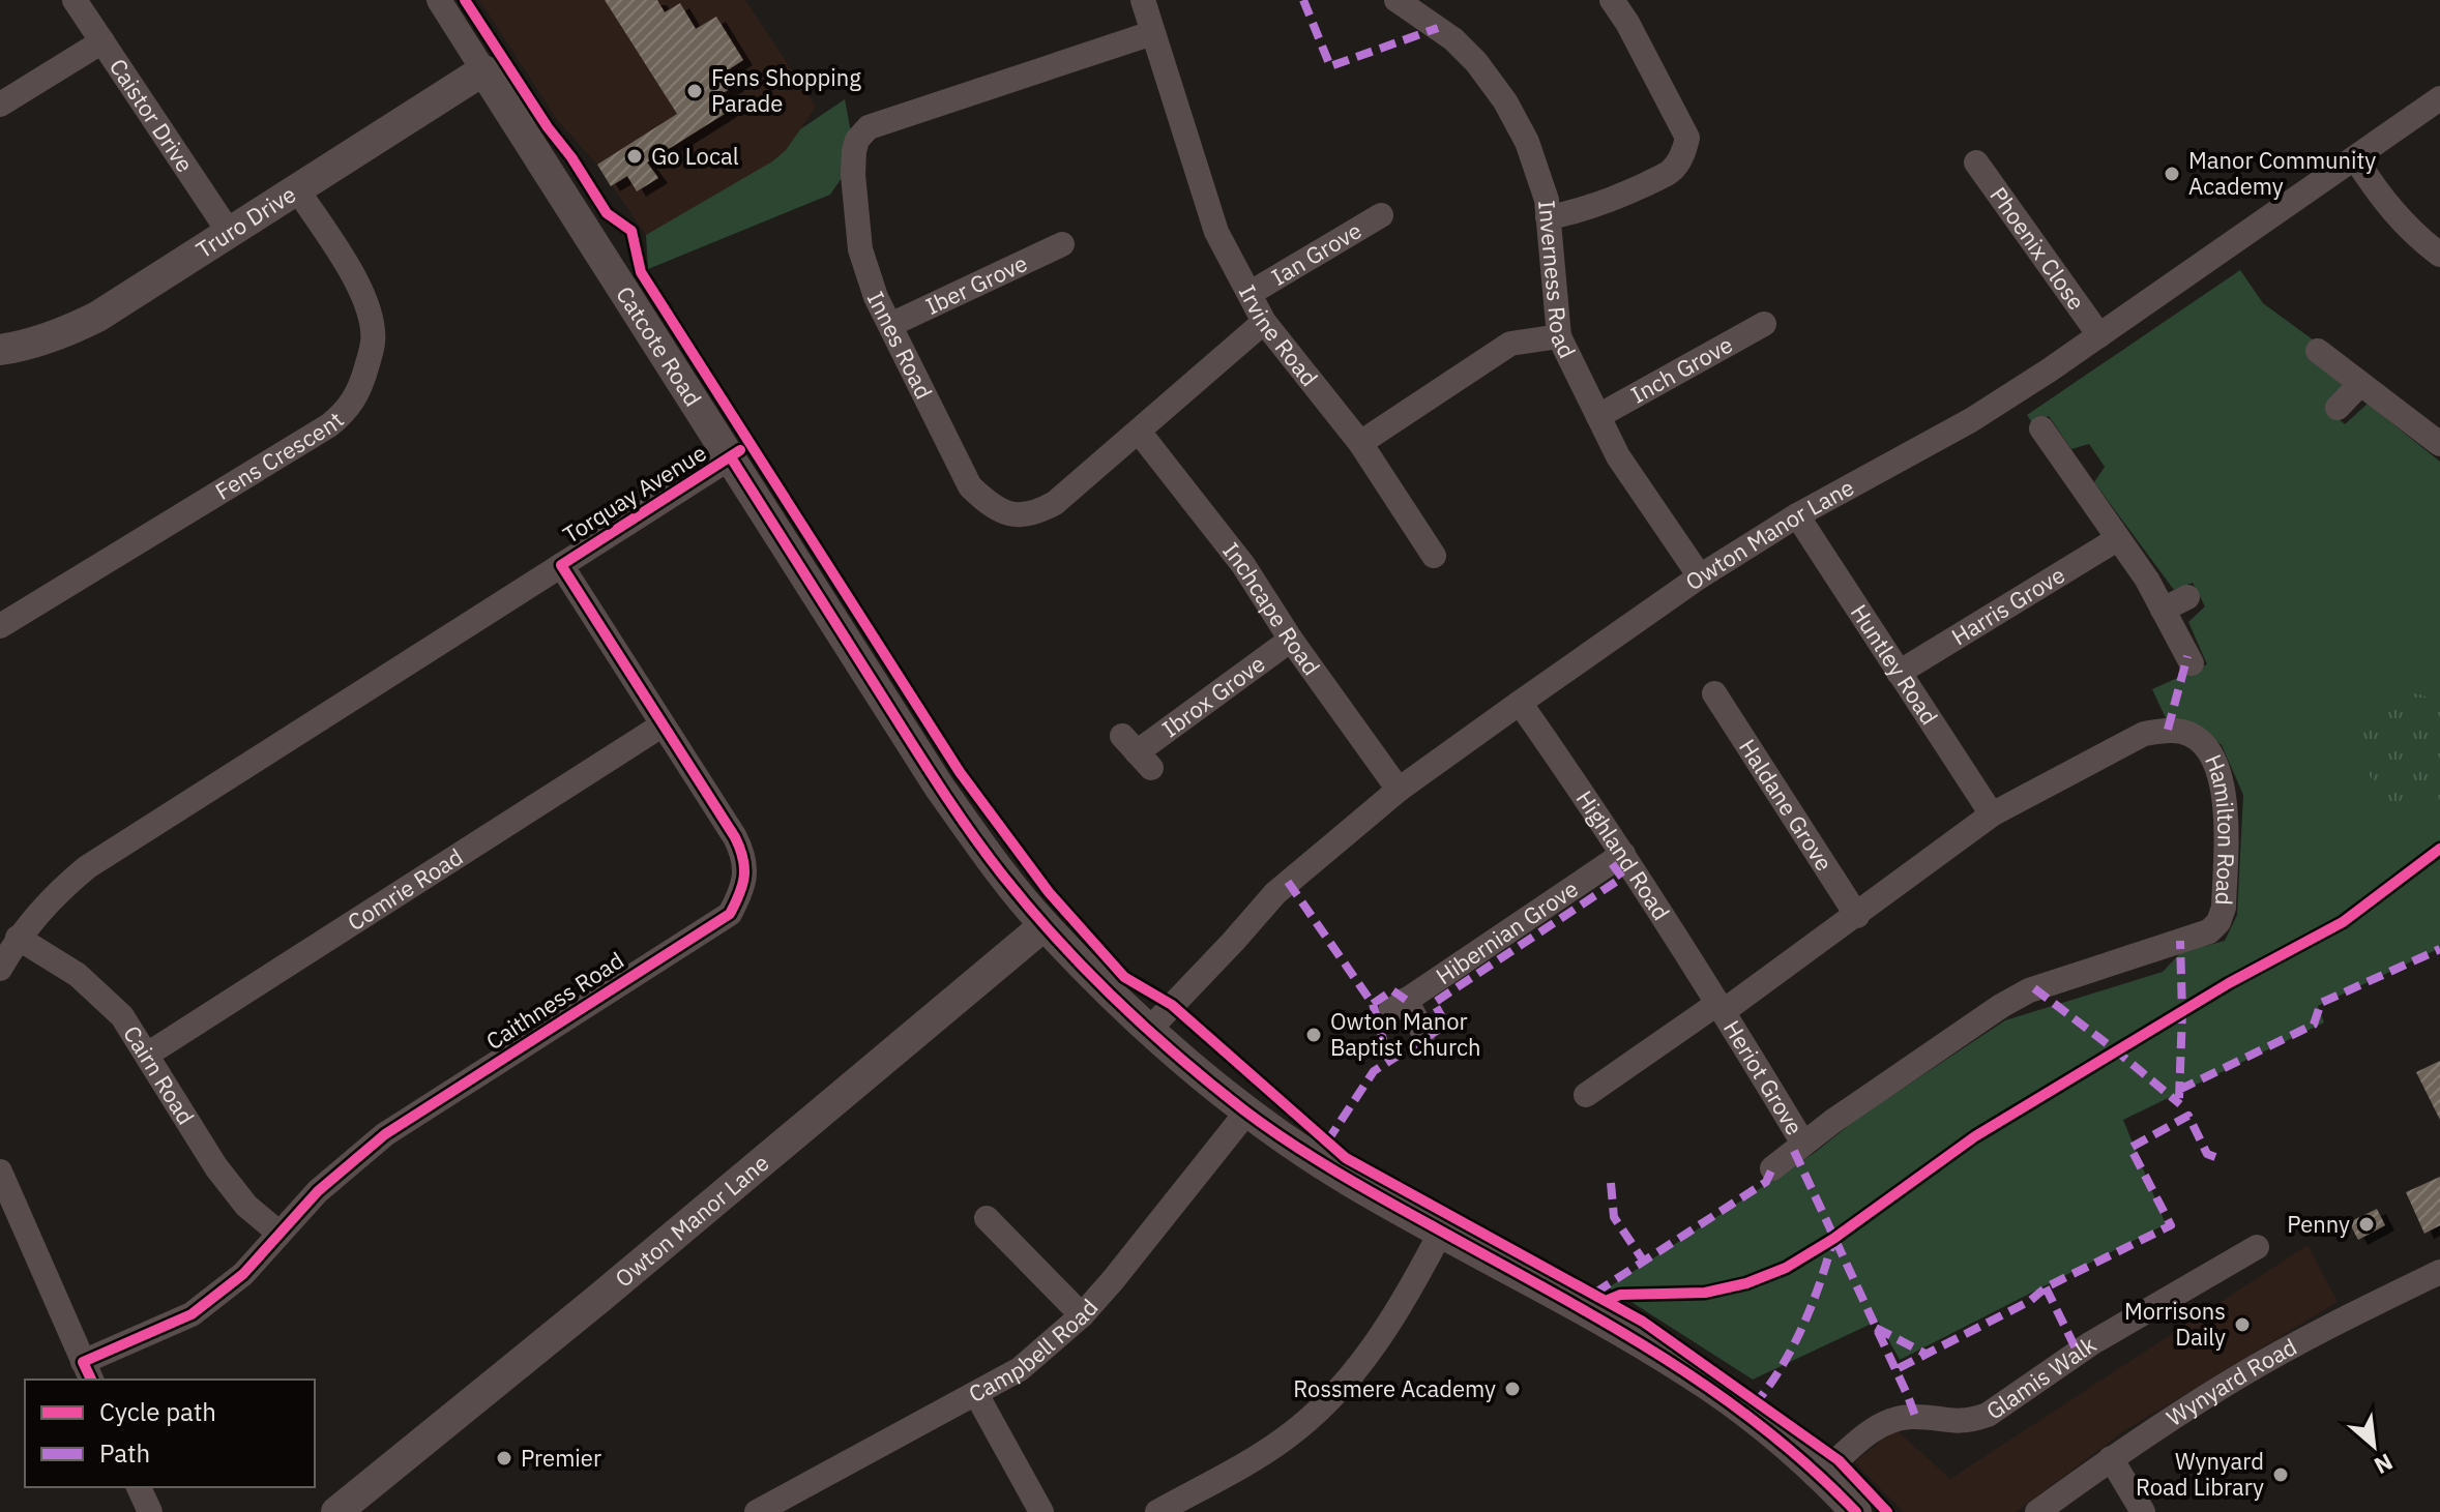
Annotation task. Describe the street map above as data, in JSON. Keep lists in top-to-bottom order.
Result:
{
  "streets": {
    "street": [
      "Caistor Drive",
      "Truro Drive",
      "Phoenix Close",
      "Ian Grove",
      "Inverness Road",
      "Iber Grove",
      "Irvine Road",
      "Innes Road",
      "Catcote Road",
      "Inch Grove",
      "Fens Crescent",
      "Torquay Avenue",
      "Owton Manor Lane",
      "Harris Grove",
      "Inchcape Road",
      "Huntley Road",
      "Ibrox Grove",
      "Haldane Grove",
      "Hamilton Road",
      "Highland Road",
      "Comrie Road",
      "Hibernian Grove",
      "Caithness Road",
      "Cairn Road",
      "Heriot Grove",
      "Campbell Road",
      "Glamis Walk",
      "Wynyard Road"
    ]
  },
  "crossings": [
    ["Caistor Drive", "Truro Drive"],
    ["Truro Drive", "Catcote Road"],
    ["Truro Drive", "Fens Crescent"],
    ["Phoenix Close", "Owton Manor Lane"],
    ["Ian Grove", "Irvine Road"],
    ["Inverness Road", "Inch Grove"],
    ["Inverness Road", "Owton Manor Lane"],
    ["Iber Grove", "Innes Road"],
    ["Irvine Road", "Innes Road"],
    ["Innes Road", "Inchcape Road"],
    ["Catcote Road", "Torquay Avenue"],
    ["Catcote Road", "Owton Manor Lane"],
    ["Catcote Road", "Campbell Road"],
    ["Catcote Road", "Glamis Walk"],
    ["Torquay Avenue", "Caithness Road"],
    ["Torquay Avenue", "Cairn Road"],
    ["Owton Manor Lane", "Inchcape Road"],
    ["Owton Manor Lane", "Huntley Road"],
    ["Owton Manor Lane", "Highland Road"],
    ["Harris Grove", "Huntley Road"],
    ["Inchcape Road", "Ibrox Grove"],
    ["Huntley Road", "Hamilton Road"],
    ["Haldane Grove", "Hamilton Road"],
    ["Hamilton Road", "Highland Road"],
    ["Hamilton Road", "Heriot Grove"],
    ["Highland Road", "Hibernian Grove"],
    ["Highland Road", "Heriot Grove"],
    ["Comrie Road", "Caithness Road"],
    ["Comrie Road", "Cairn Road"],
    ["Caithness Road", "Cairn Road"]
  ],
  "places": [
    "Fens Shopping Parade",
    "Go Local",
    "Manor Community Academy",
    "Owton Manor Baptist Church",
    "Penny",
    "Morrisons Daily",
    "Rossmere Academy",
    "Premier",
    "Wynyard Road Library"
  ],
  "legend": ["Cycle path", "Path"],
  "north": "bottom right"
}
